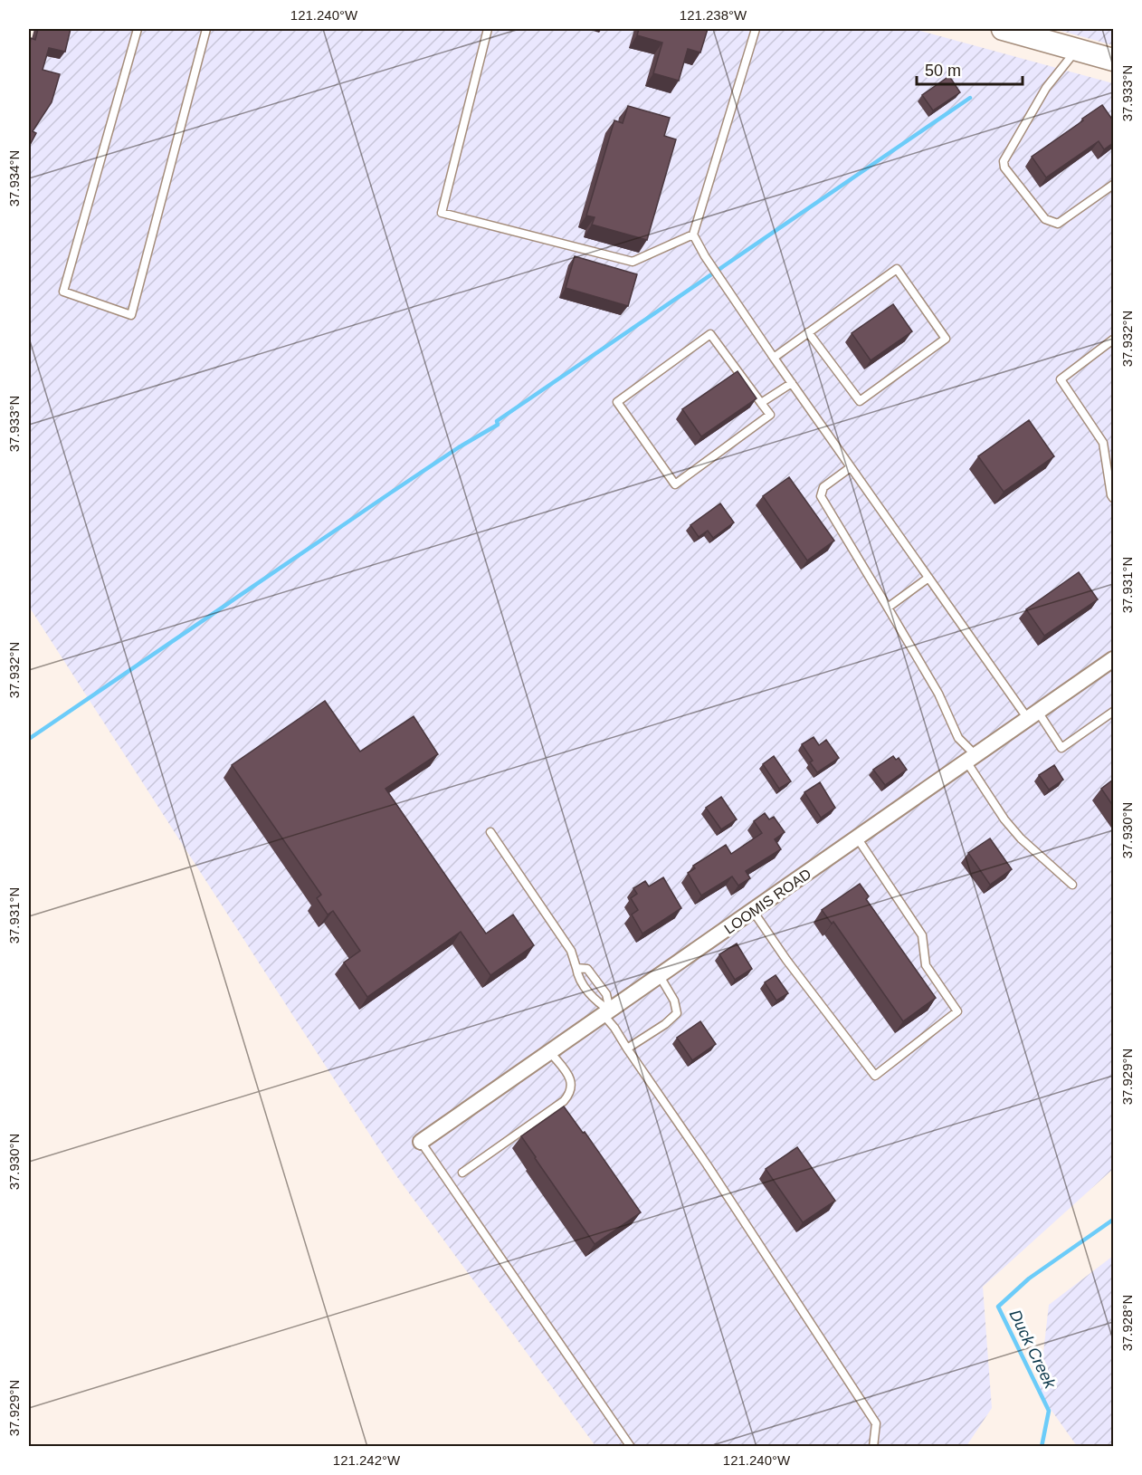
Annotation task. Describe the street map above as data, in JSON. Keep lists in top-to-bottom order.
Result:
{
  "streets": {
    "street": ["LOOMIS ROAD"]
  },
  "water": ["Duck Creek"],
  "scale_bar": "50 m",
  "coordinates": [
    "121.240°W",
    "121.238°W",
    "37.933°N",
    "37.934°N",
    "37.932°N",
    "37.931°N",
    "37.930°N",
    "37.929°N",
    "37.928°N",
    "121.242°W"
  ]
}
